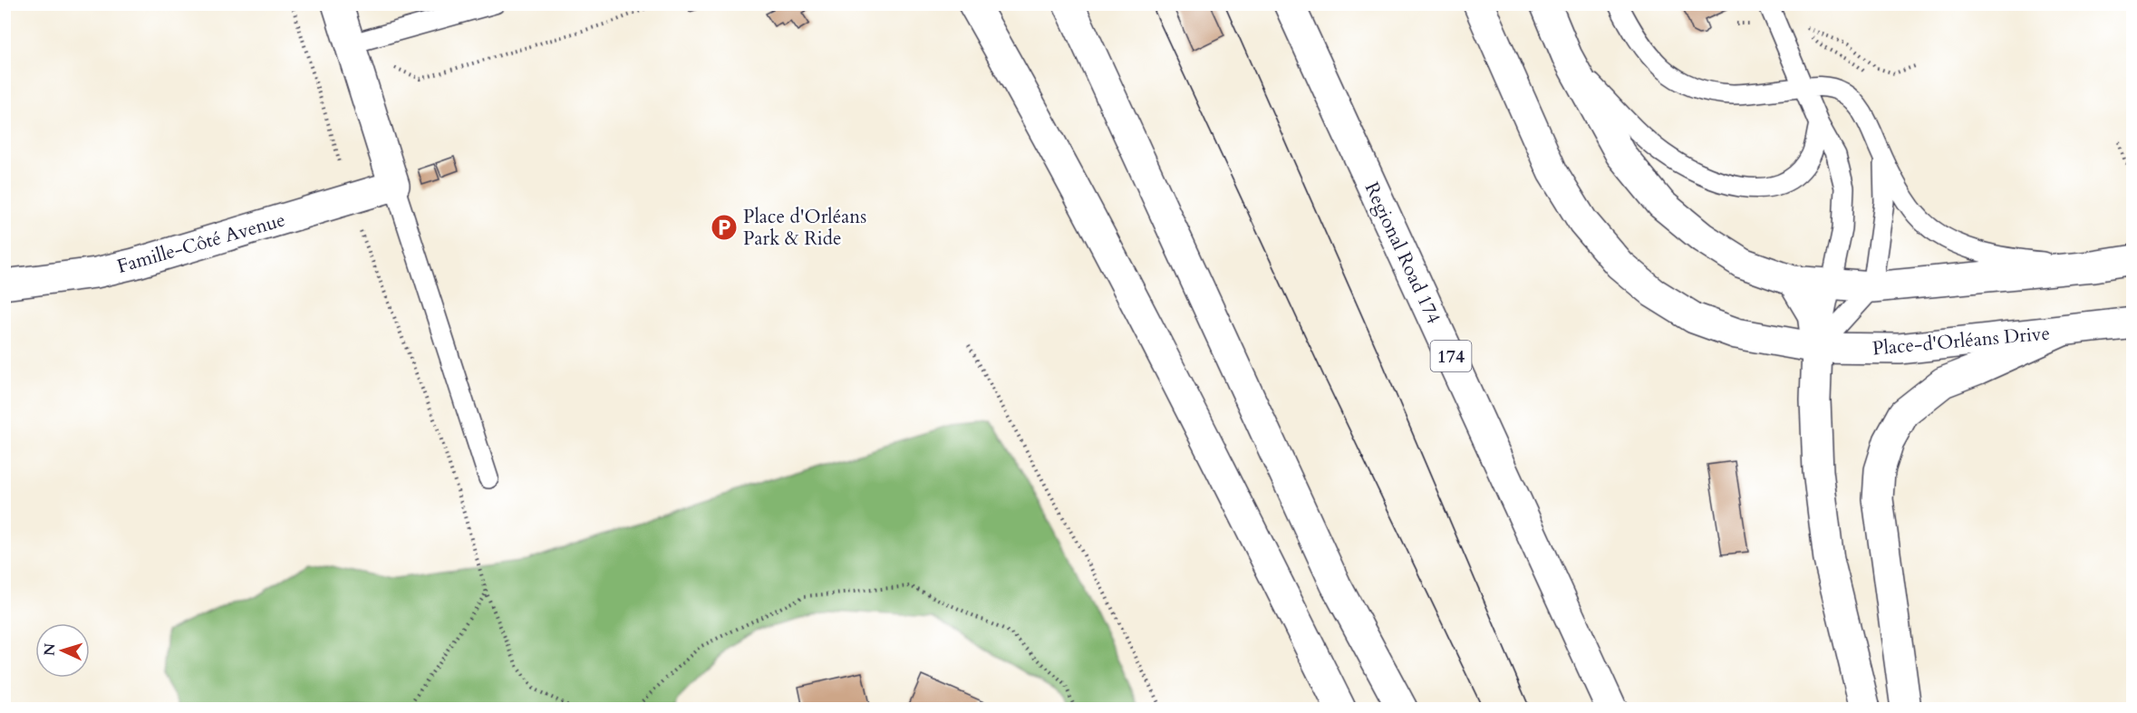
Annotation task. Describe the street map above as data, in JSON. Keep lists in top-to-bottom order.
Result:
{
  "streets": {
    "main road": [
      "Famille-Côté Avenue",
      "Regional Road 174",
      "Place-d'Orléans Drive",
      "174"
    ]
  },
  "places": {
    "parking": ["Place d'Orléans Park & Ride"]
  },
  "north": "left"
}
